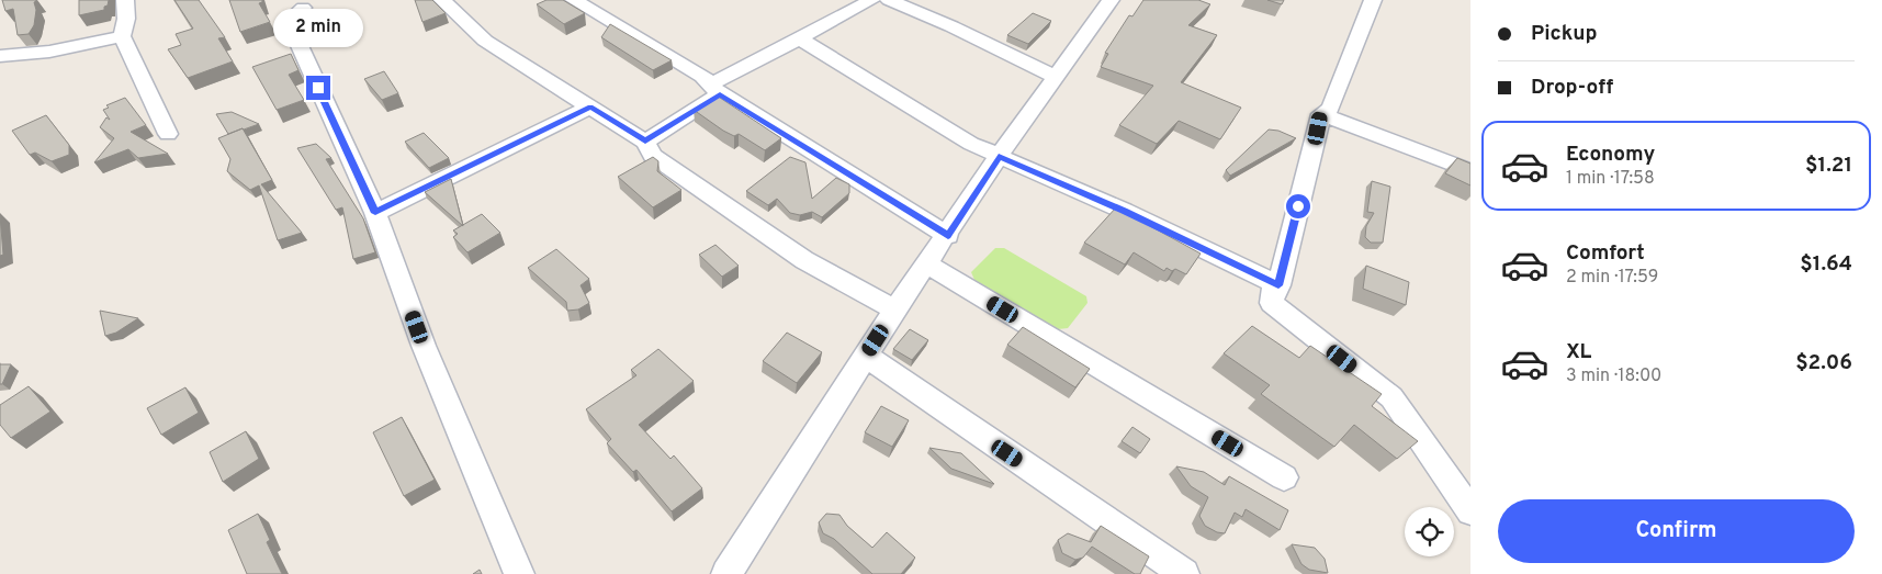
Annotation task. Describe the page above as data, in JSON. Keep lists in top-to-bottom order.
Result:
{
  "page": {
    "banner": ["Pickup", "Drop-off"],
    "bubble": "2 min",
    "list": [
      {
        "name": "Economy",
        "note": "1 min · 17:58",
        "value": "$1.21"
      },
      {
        "name": "Comfort",
        "note": "2 min · 17:59",
        "value": "$1.64"
      },
      {
        "name": "XL",
        "note": "3 min · 18:00",
        "value": "$2.06"
      }
    ],
    "buttons": "Confirm"
  }
}
